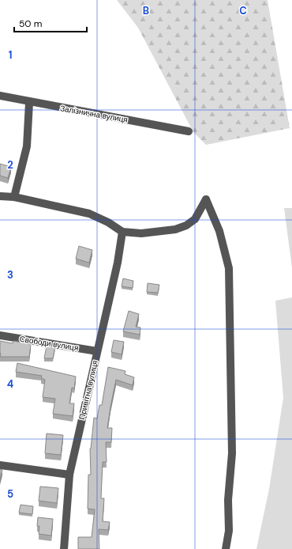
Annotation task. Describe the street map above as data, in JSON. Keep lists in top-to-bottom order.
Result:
{
  "streets": {
    "street": ["Залізнична вулиця", "Свободи вулиця", "Привітна вулиця"]
  },
  "crossings": [
    ["Свободи вулиця", "Привітна вулиця"]
  ],
  "scale_bar": "50 m",
  "grid": {
    "columns": ["B", "C"],
    "rows": [
      "1",
      "2",
      "3",
      "4",
      "5"
    ]
  }
}
